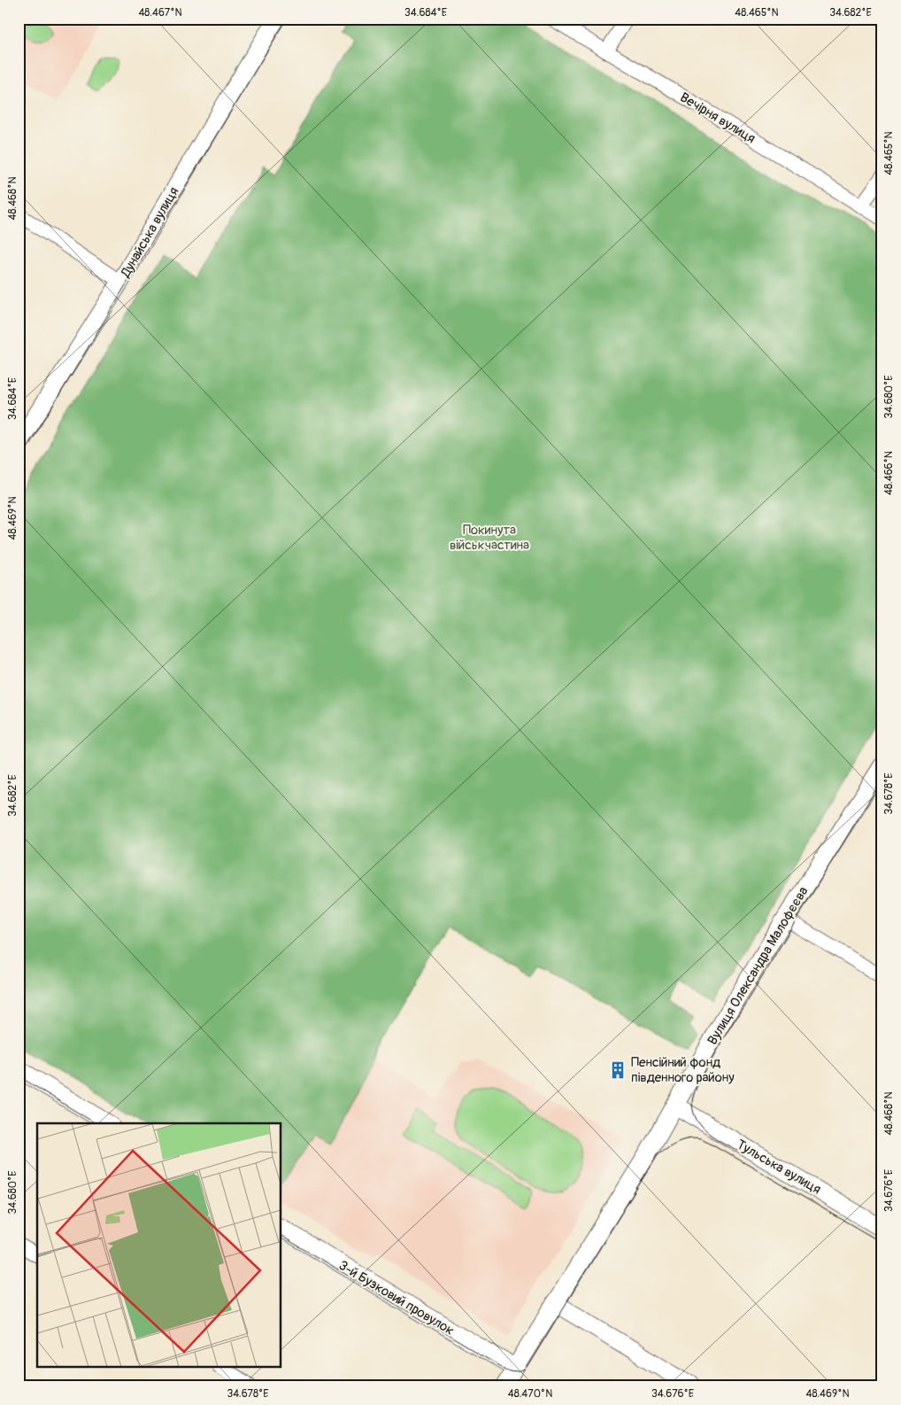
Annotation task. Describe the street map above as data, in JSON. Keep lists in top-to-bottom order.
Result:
{
  "streets": {
    "street": [
      "Вечірня вулиця",
      "Дунайська вулиця",
      "Вулиця Олександра Малофєєва",
      "Тульська вулиця",
      "3-й Бузковий провулок"
    ]
  },
  "crossings": [
    ["Вулиця Олександра Малофєєва", "Тульська вулиця"]
  ],
  "parks": ["Покинута військчастина"],
  "places": {
    "building": ["Пенсійний фонд південного району"]
  },
  "coordinates": [
    "48.467°N",
    "34.684°E",
    "48.465°N",
    "34.682°E",
    "48.468°N",
    "34.680°E",
    "48.466°N",
    "48.469°N",
    "34.678°E",
    "34.676°E",
    "48.470°N"
  ]
}
